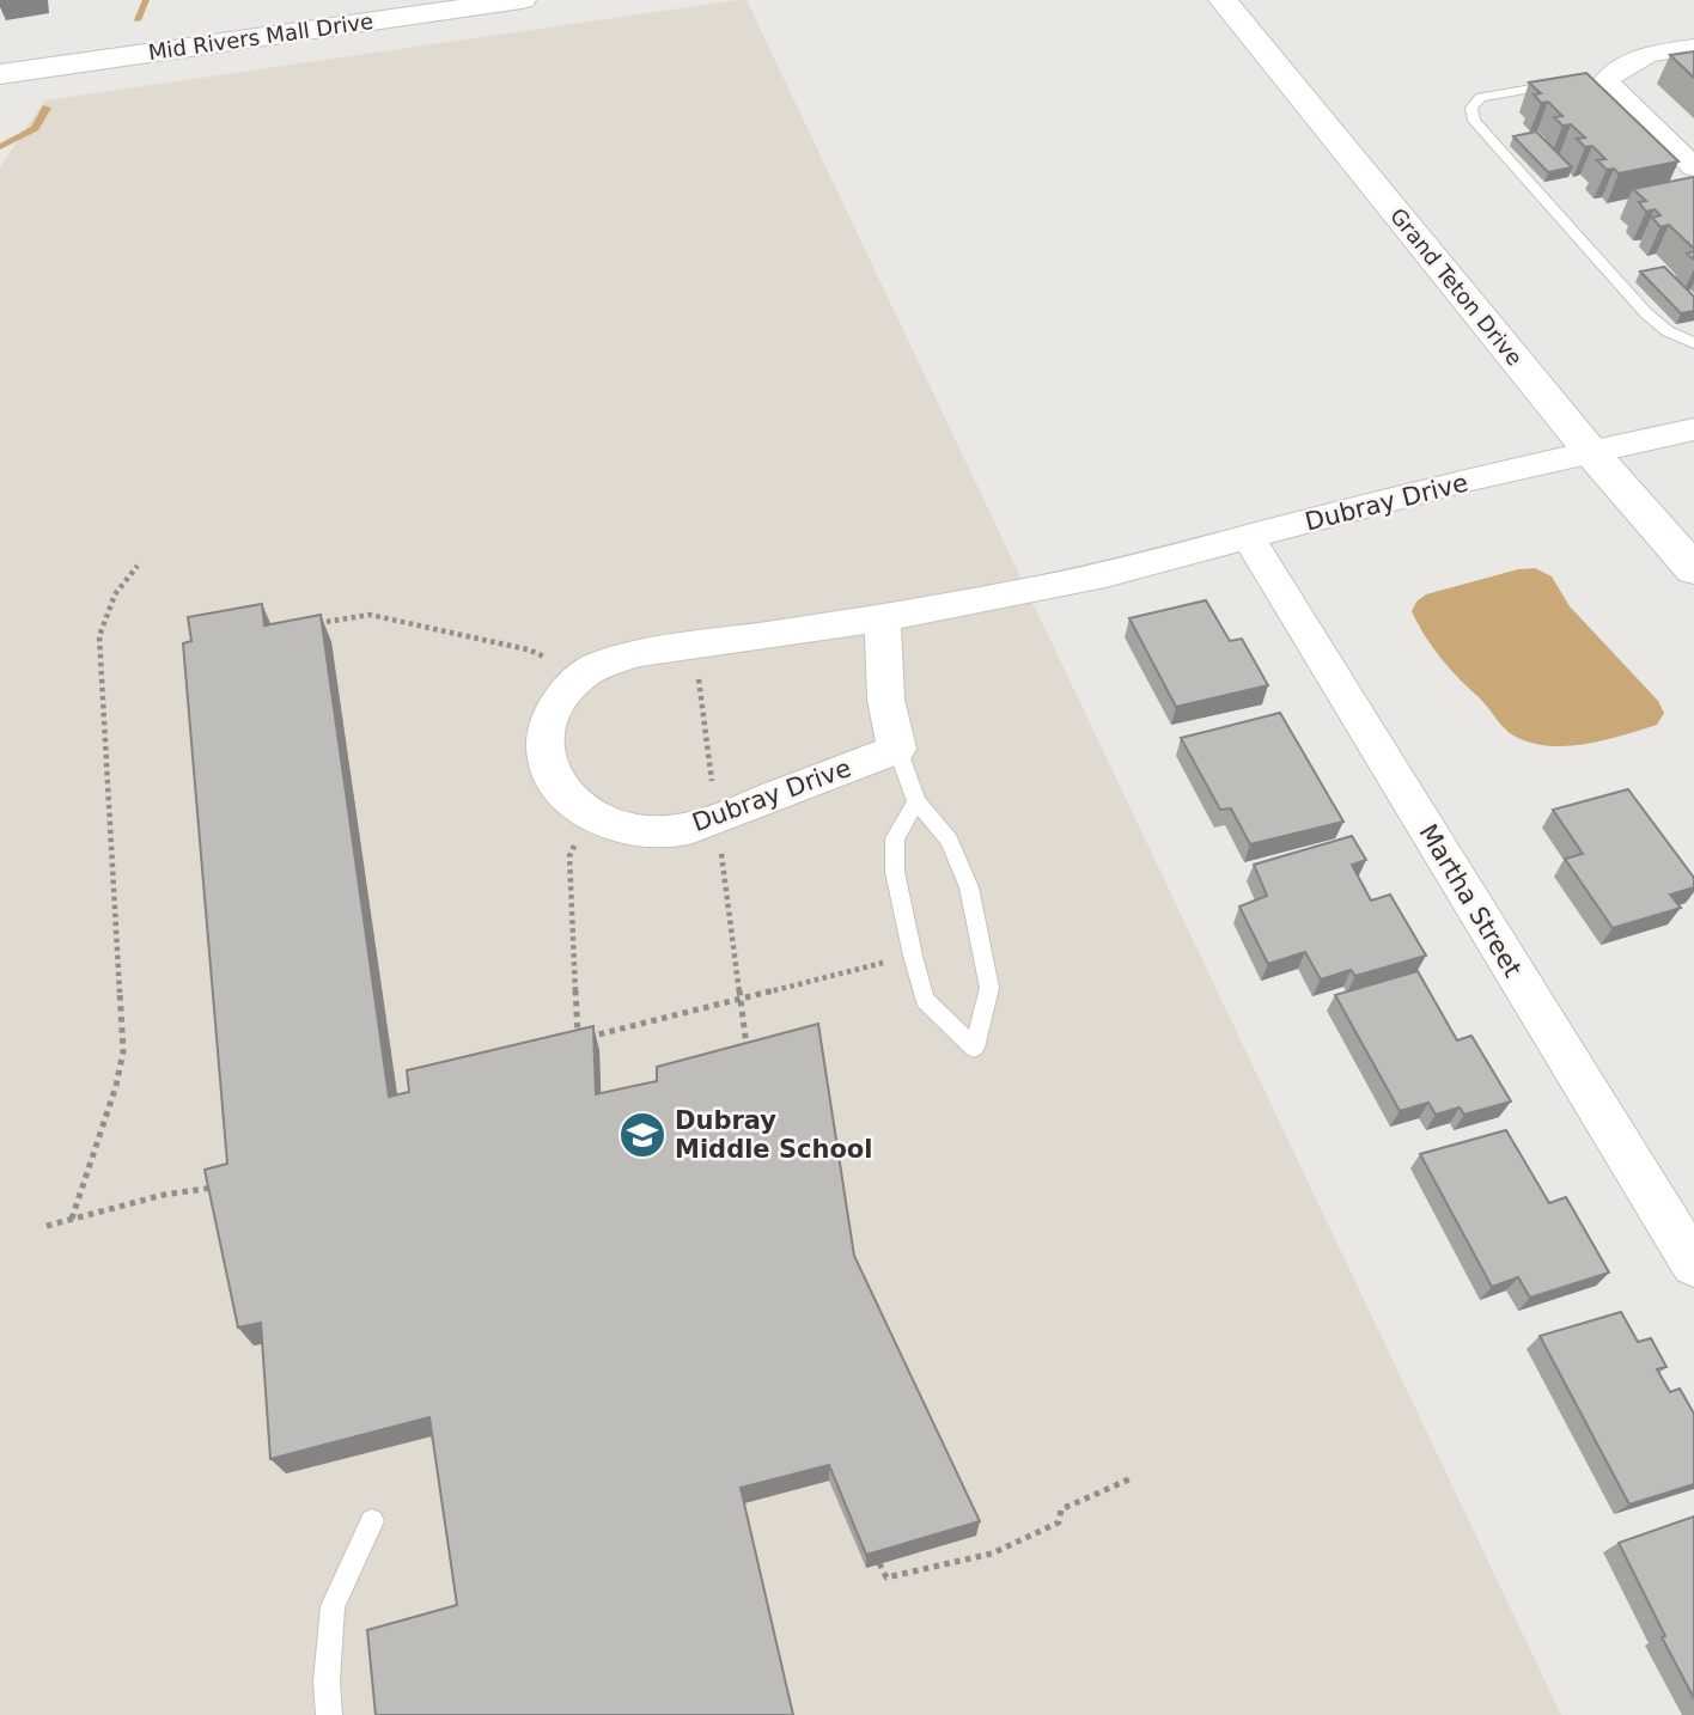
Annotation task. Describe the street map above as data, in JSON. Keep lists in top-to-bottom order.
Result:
{
  "streets": {
    "street": [
      "Mid Rivers Mall Drive",
      "Grand Teton Drive",
      "Dubray Drive",
      "Martha Street"
    ]
  },
  "crossings": [
    ["Grand Teton Drive", "Dubray Drive"],
    ["Dubray Drive", "Martha Street"]
  ],
  "places": {
    "school or university": ["Dubray Middle School"]
  }
}
